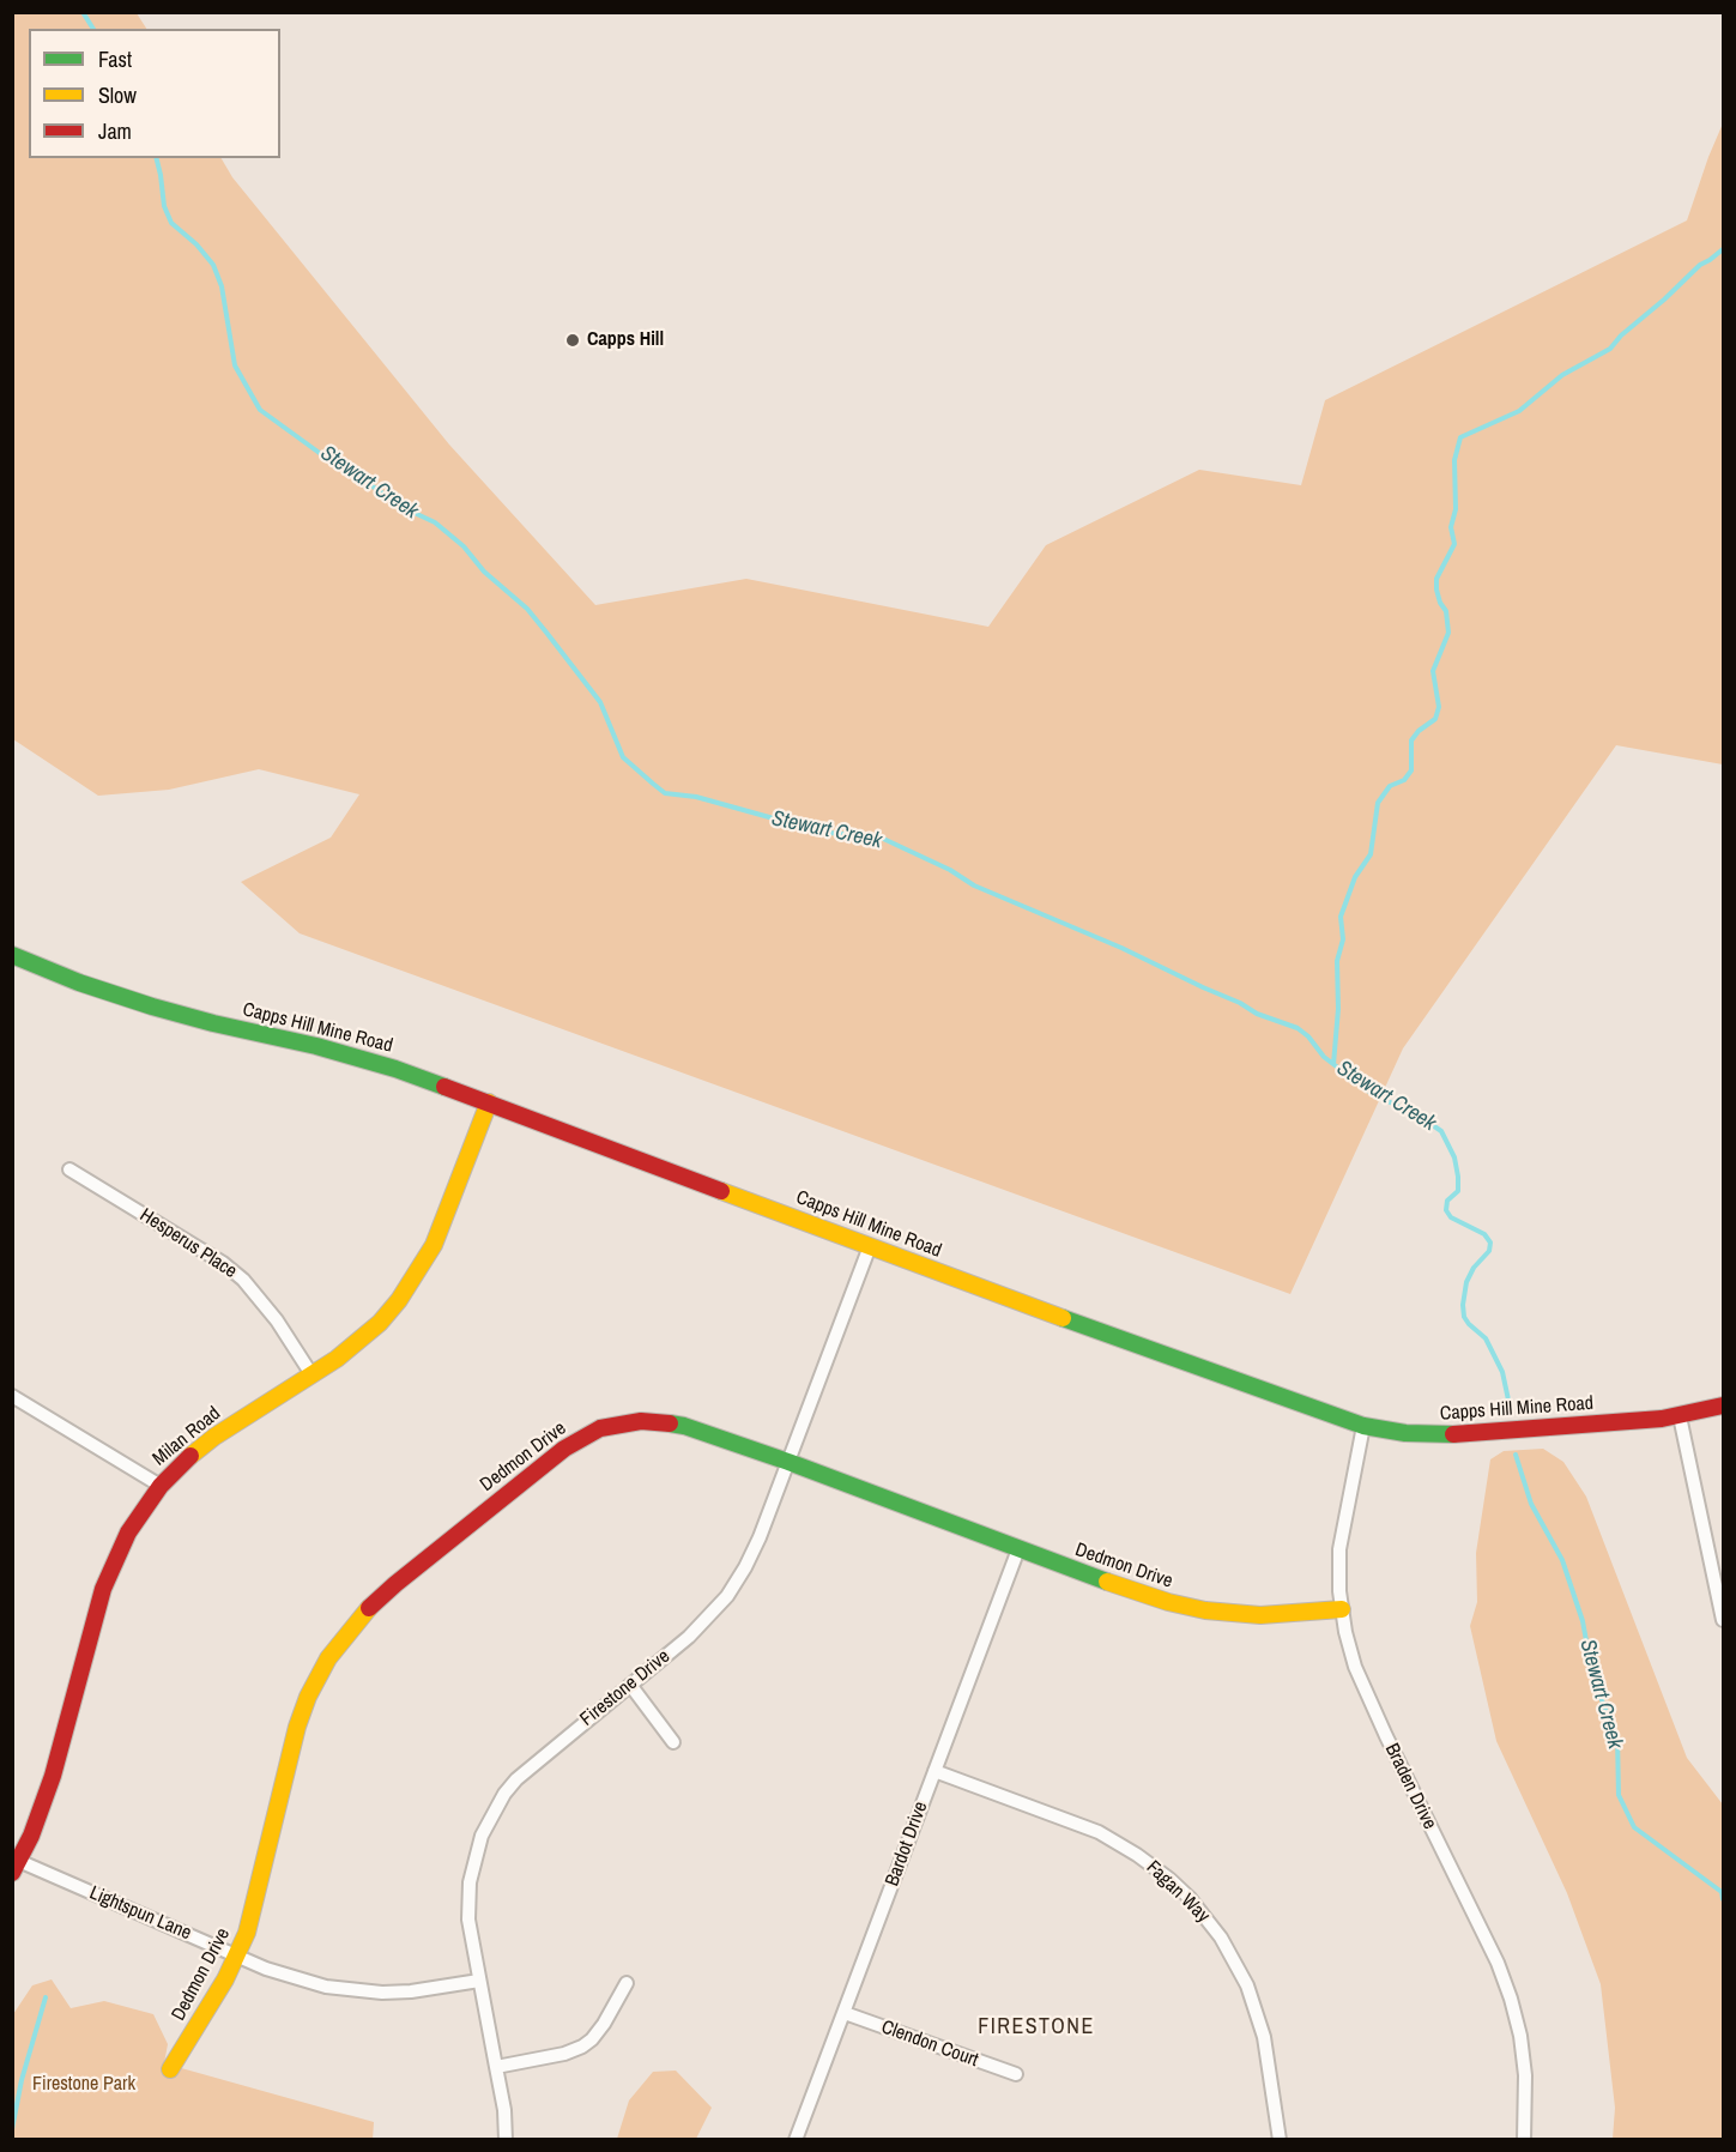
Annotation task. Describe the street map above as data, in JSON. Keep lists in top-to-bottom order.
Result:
{
  "streets": {
    "street": [
      "Capps Hill Mine Road",
      "Hesperus Place",
      "Milan Road",
      "Dedmon Drive",
      "Firestone Drive",
      "Braden Drive",
      "Bardot Drive",
      "Fagan Way",
      "Lightspun Lane",
      "Clendon Court"
    ]
  },
  "crossings": [
    ["Capps Hill Mine Road", "Milan Road"],
    ["Capps Hill Mine Road", "Firestone Drive"],
    ["Capps Hill Mine Road", "Braden Drive"],
    ["Hesperus Place", "Milan Road"],
    ["Milan Road", "Lightspun Lane"],
    ["Dedmon Drive", "Firestone Drive"],
    ["Dedmon Drive", "Braden Drive"],
    ["Dedmon Drive", "Bardot Drive"],
    ["Dedmon Drive", "Lightspun Lane"],
    ["Firestone Drive", "Lightspun Lane"],
    ["Bardot Drive", "Fagan Way"],
    ["Bardot Drive", "Clendon Court"]
  ],
  "districts": ["FIRESTONE"],
  "water": ["Stewart Creek"],
  "parks": ["Firestone Park"],
  "places": ["Capps Hill"],
  "legend": ["Fast", "Slow", "Jam"]
}
